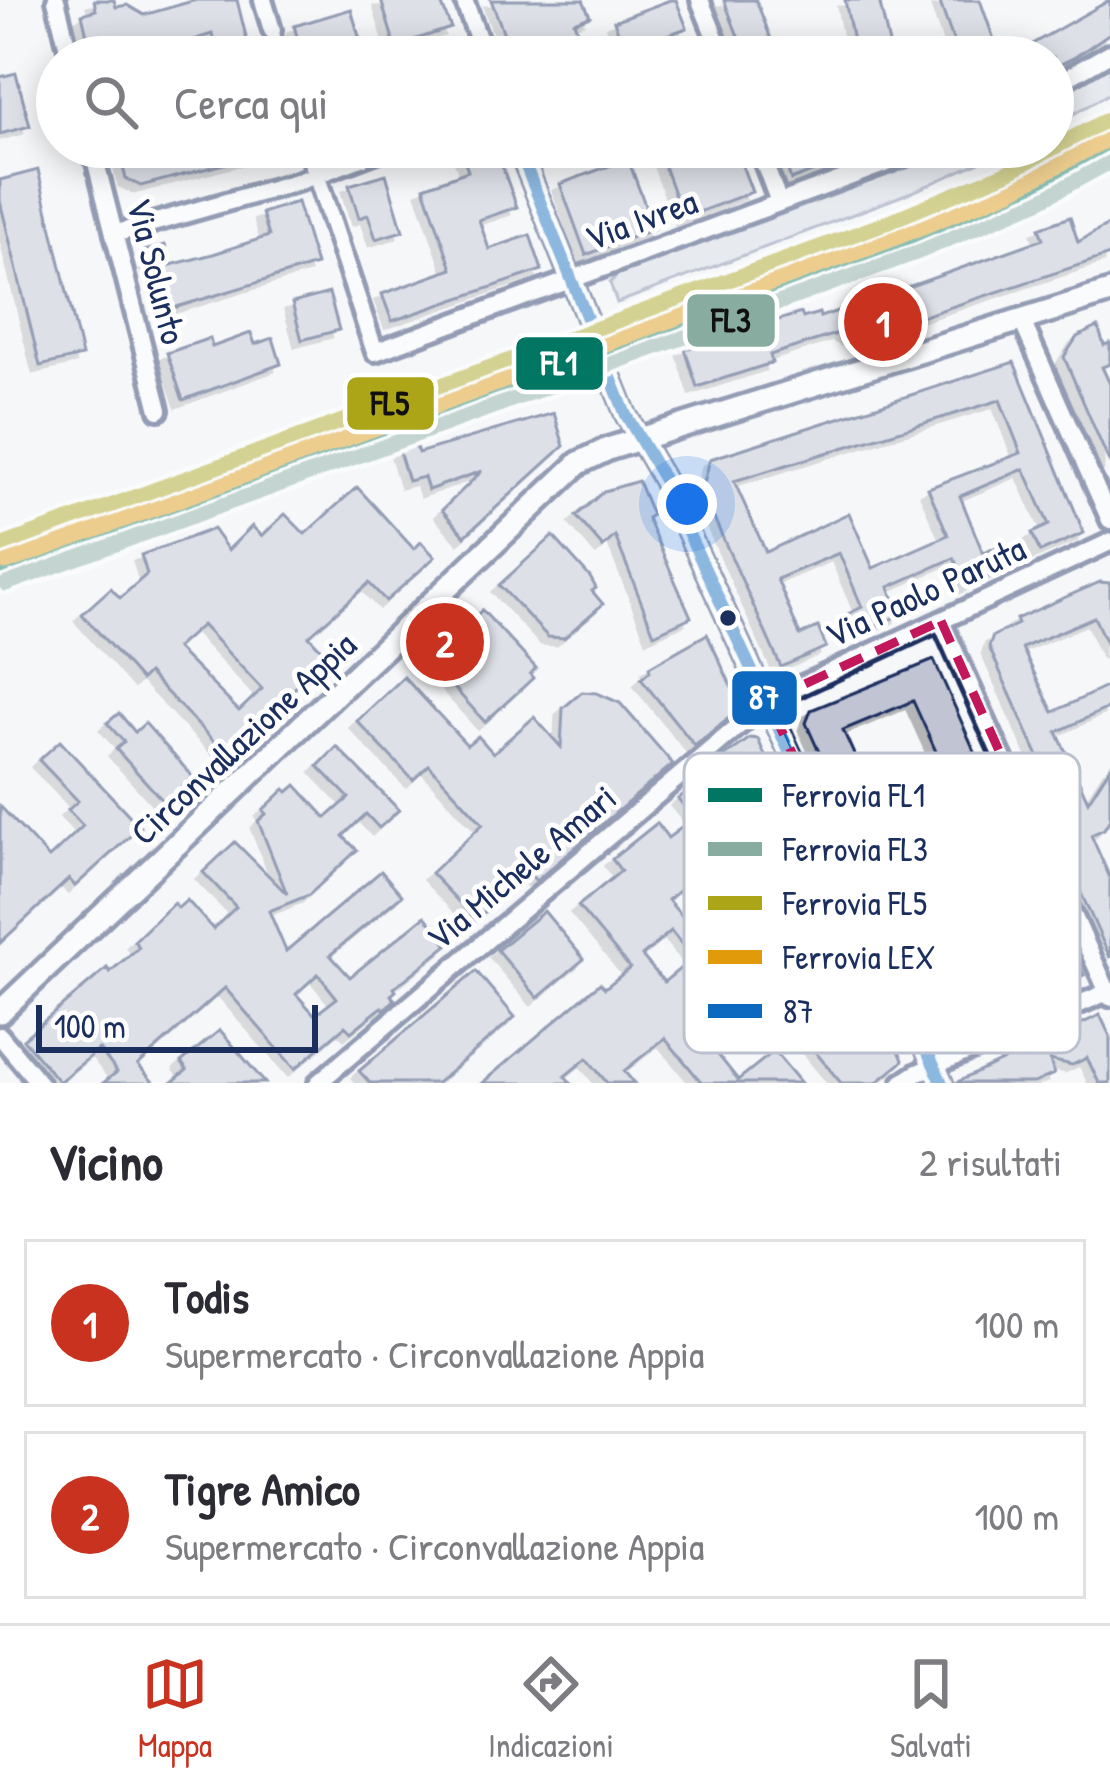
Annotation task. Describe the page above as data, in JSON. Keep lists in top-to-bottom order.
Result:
{
  "streets": {
    "street": [
      "Via Ivrea",
      "Via Solunto",
      "Via Paolo Paruta",
      "Circonvallazione Appia",
      "Via Michele Amari"
    ]
  },
  "crossings": [
    ["Via Paolo Paruta", "Via Michele Amari"]
  ],
  "lines": [
    "rail line FL5",
    "rail line LEX",
    "rail line FL1",
    "rail line FL3",
    "transit line 87"
  ],
  "legend": [
    "Ferrovia FL1",
    "Ferrovia FL3",
    "Ferrovia FL5",
    "Ferrovia LEX",
    "87"
  ],
  "scale_bar": "100 m",
  "page": {
    "search": "Cerca qui",
    "pins": ["1", "2"],
    "scale": "100 m",
    "heading": ["Vicino", "2 risultati"],
    "list": [
      {
        "mark": "1",
        "name": "Todis",
        "note": "Supermercato · Circonvallazione Appia",
        "value": "100 m"
      },
      {
        "mark": "2",
        "name": "Tigre Amico",
        "note": "Supermercato · Circonvallazione Appia",
        "value": "100 m"
      }
    ],
    "nav": ["Mappa", "Indicazioni", "Salvati"]
  }
}
